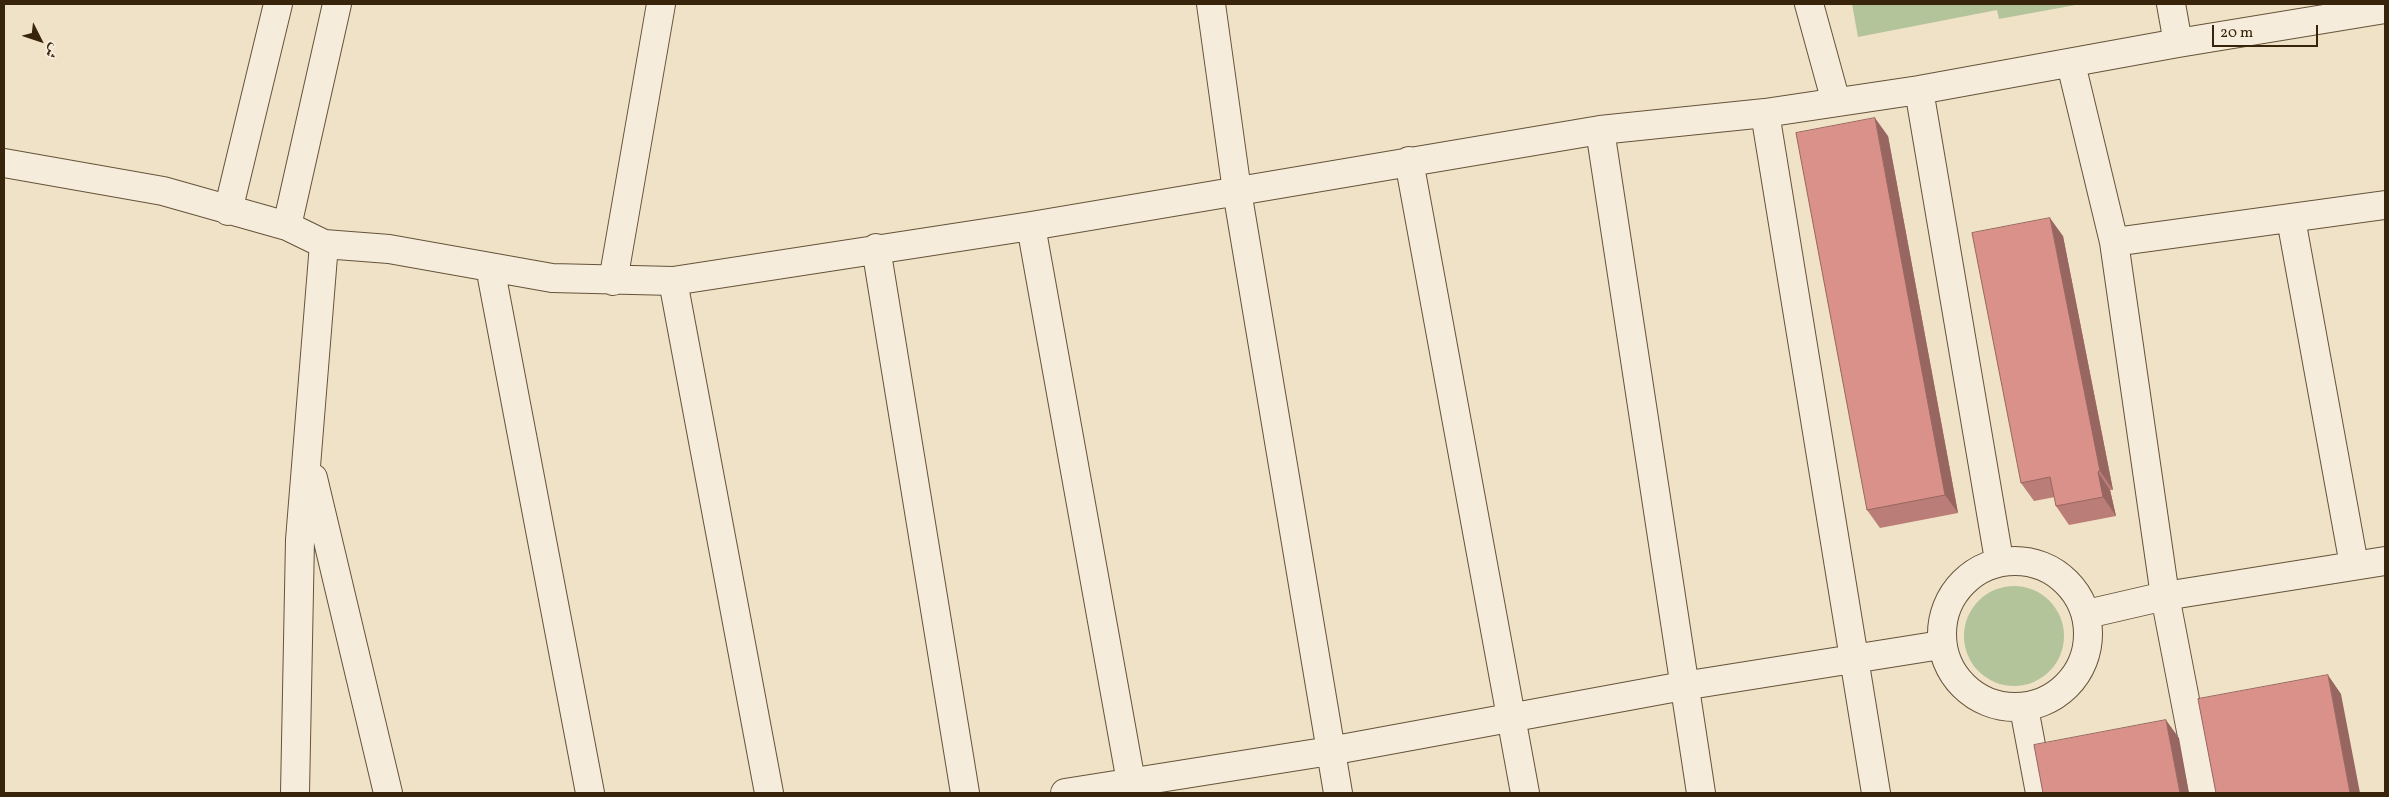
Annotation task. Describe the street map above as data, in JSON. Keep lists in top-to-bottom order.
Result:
{
  "scale_bar": "20 m",
  "north": "bottom right"
}
